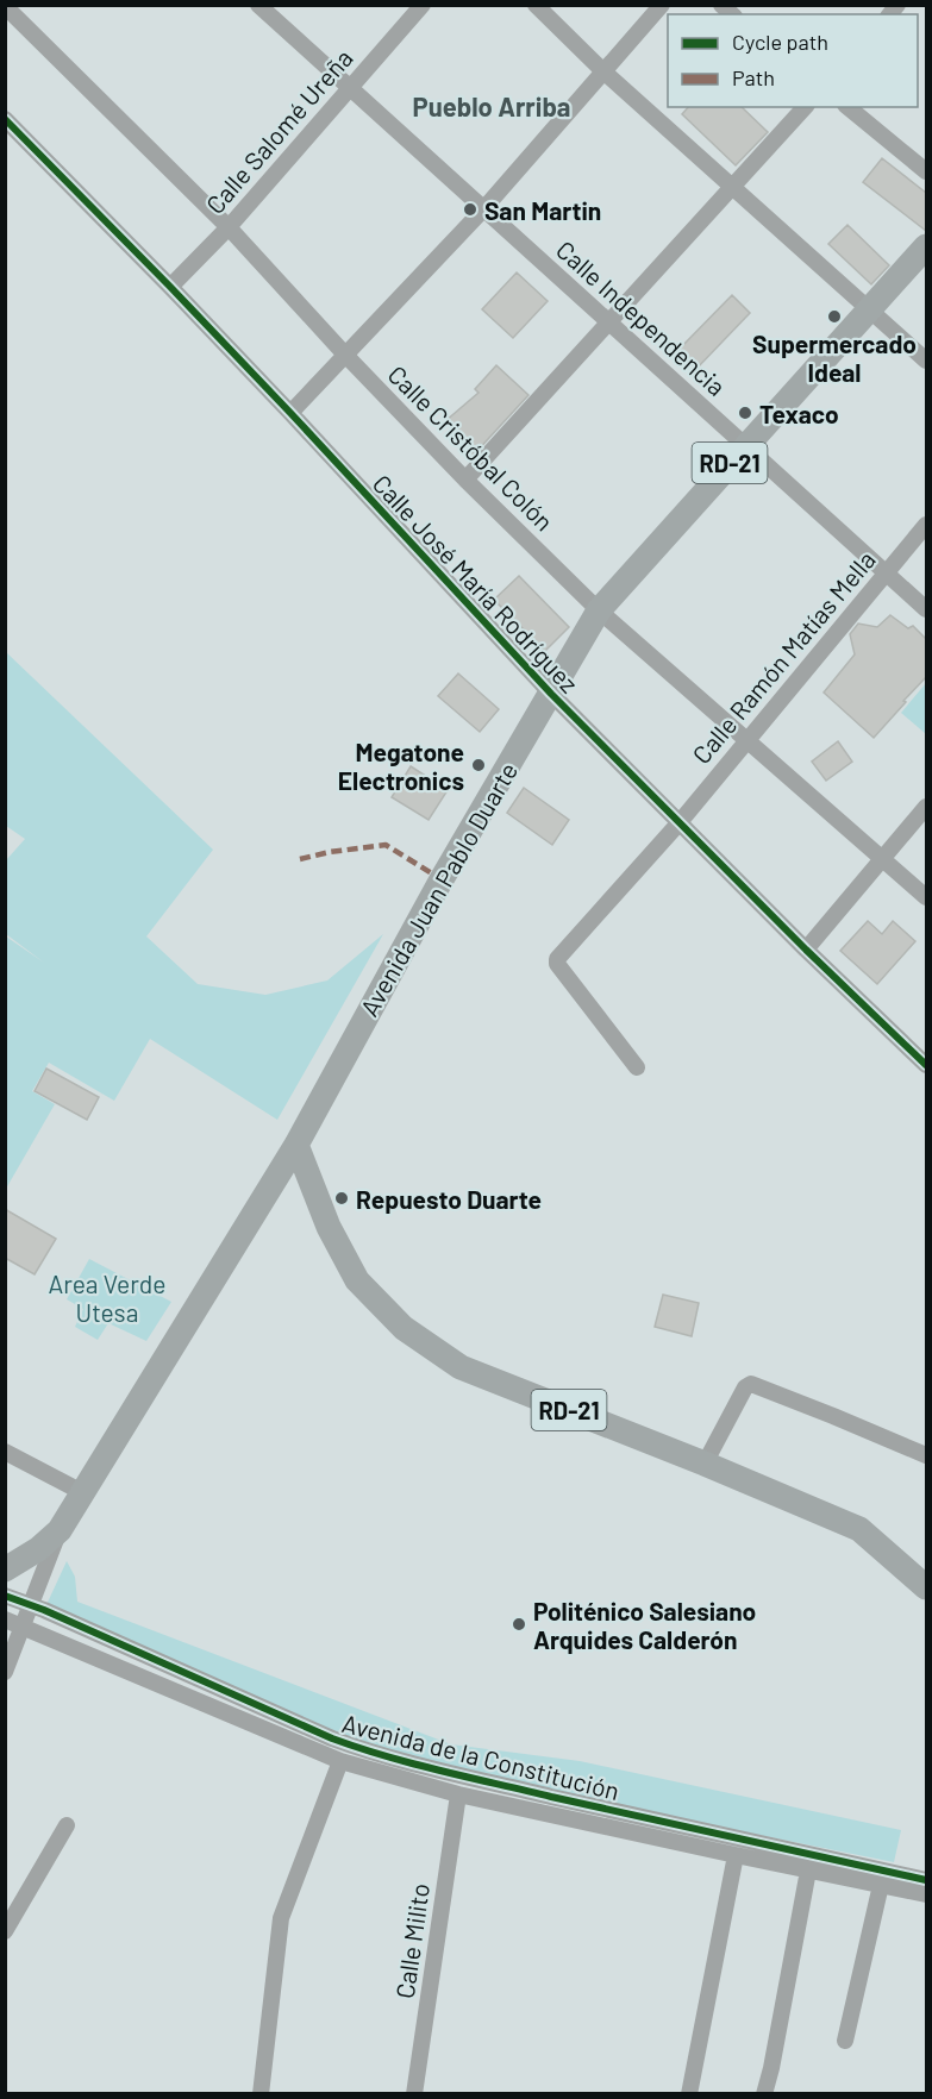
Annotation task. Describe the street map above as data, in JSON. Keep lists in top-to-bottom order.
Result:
{
  "streets": {
    "main road": ["RD-21", "Avenida Juan Pablo Duarte"],
    "street": [
      "Calle Salomé Ureña",
      "Calle Independencia",
      "Calle Cristóbal Colón",
      "Calle José María Rodríguez",
      "Calle Ramón Matías Mella",
      "Avenida de la Constitución",
      "Calle Milito"
    ]
  },
  "crossings": [
    ["Calle Salomé Ureña", "Calle Independencia"],
    ["Calle Salomé Ureña", "Calle Cristóbal Colón"],
    ["Calle Salomé Ureña", "Calle José María Rodríguez"],
    ["Calle Independencia", "Calle Ramón Matías Mella"],
    ["Calle Independencia", "Avenida Juan Pablo Duarte"],
    ["Calle Cristóbal Colón", "Calle Ramón Matías Mella"],
    ["Calle Cristóbal Colón", "Avenida Juan Pablo Duarte"],
    ["RD-21", "Avenida Juan Pablo Duarte"],
    ["Calle José María Rodríguez", "Calle Ramón Matías Mella"],
    ["Calle José María Rodríguez", "Avenida Juan Pablo Duarte"],
    ["Avenida de la Constitución", "Calle Milito"]
  ],
  "districts": ["Pueblo Arriba"],
  "parks": ["Area Verde Utesa"],
  "places": [
    "San Martin",
    "Supermercado Ideal",
    "Texaco",
    "Megatone Electronics",
    "Repuesto Duarte",
    "Politénico Salesiano Arquides Calderón"
  ],
  "legend": ["Cycle path", "Path"]
}
